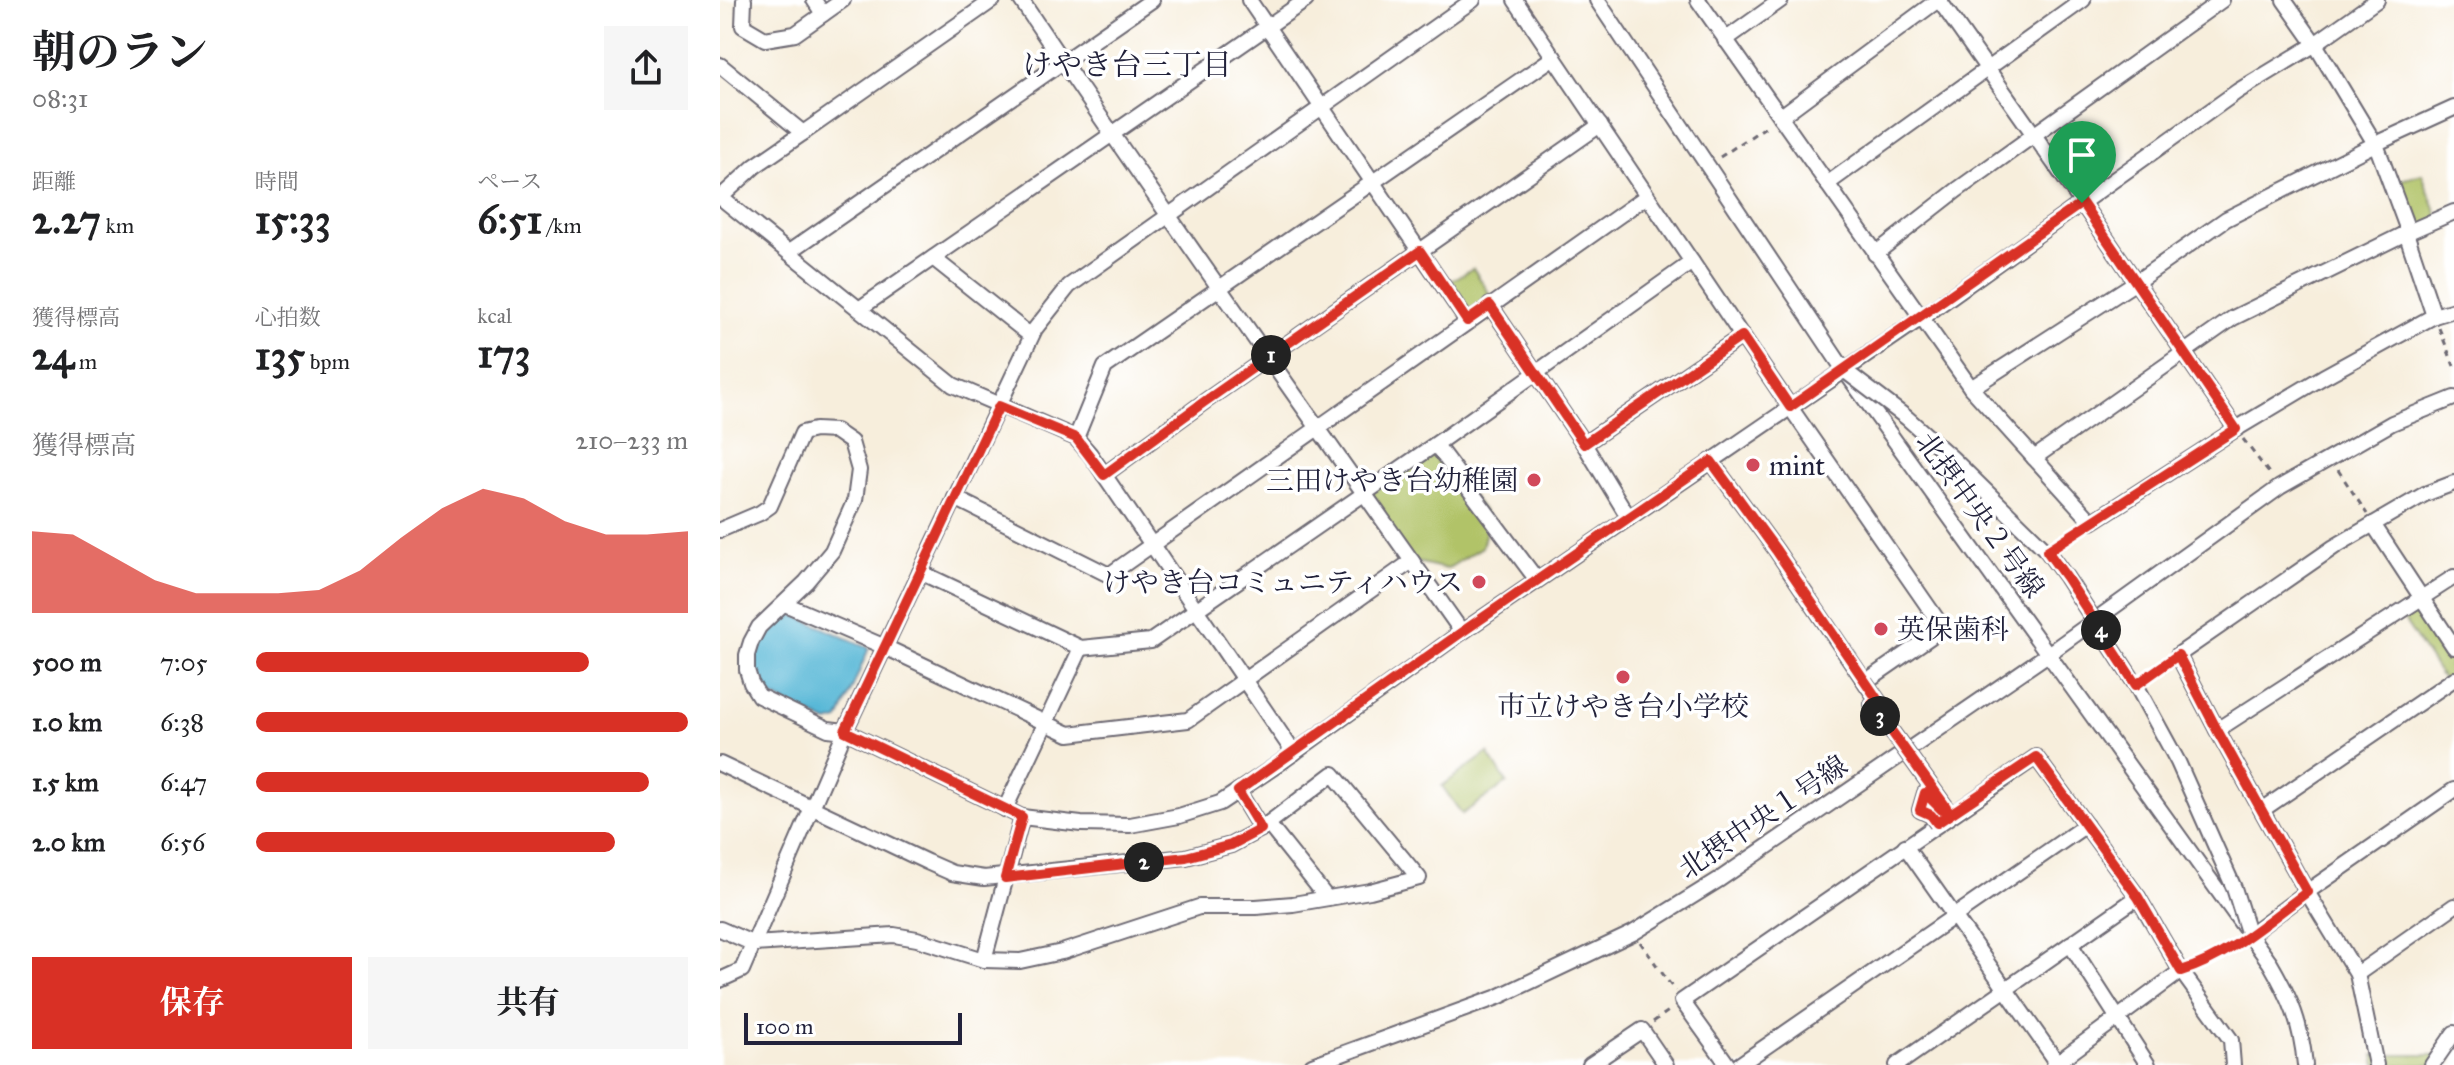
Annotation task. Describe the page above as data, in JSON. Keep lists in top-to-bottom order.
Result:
{
  "streets": {
    "street": ["北摂中央２号線", "北摂中央１号線"]
  },
  "crossings": [
    ["北摂中央２号線", "北摂中央１号線"]
  ],
  "districts": ["けやき台三丁目"],
  "places": [
    "mint",
    "三田けやき台幼稚園",
    "けやき台コミュニティハウス",
    "英保歯科",
    "市立けやき台小学校"
  ],
  "scale_bar": "100 m",
  "page": {
    "heading": ["朝のラン", "08:31"],
    "stats": [
      ["距離", "2.27 km"],
      ["時間", "15:33"],
      ["ペース", "6:51 /km"],
      ["獲得標高", "24 m"],
      ["心拍数", "135 bpm"],
      ["kcal", "173"]
    ],
    "pins": [
      "1",
      "4",
      "3",
      "2"
    ],
    "chart": ["獲得標高", "210–233 m"],
    "list": [
      {
        "name": "500 m",
        "note": "7:05"
      },
      {
        "name": "1.0 km",
        "note": "6:38"
      },
      {
        "name": "1.5 km",
        "note": "6:47"
      },
      {
        "name": "2.0 km",
        "note": "6:56"
      }
    ],
    "buttons": ["保存", "共有"],
    "scale": "100 m"
  }
}
